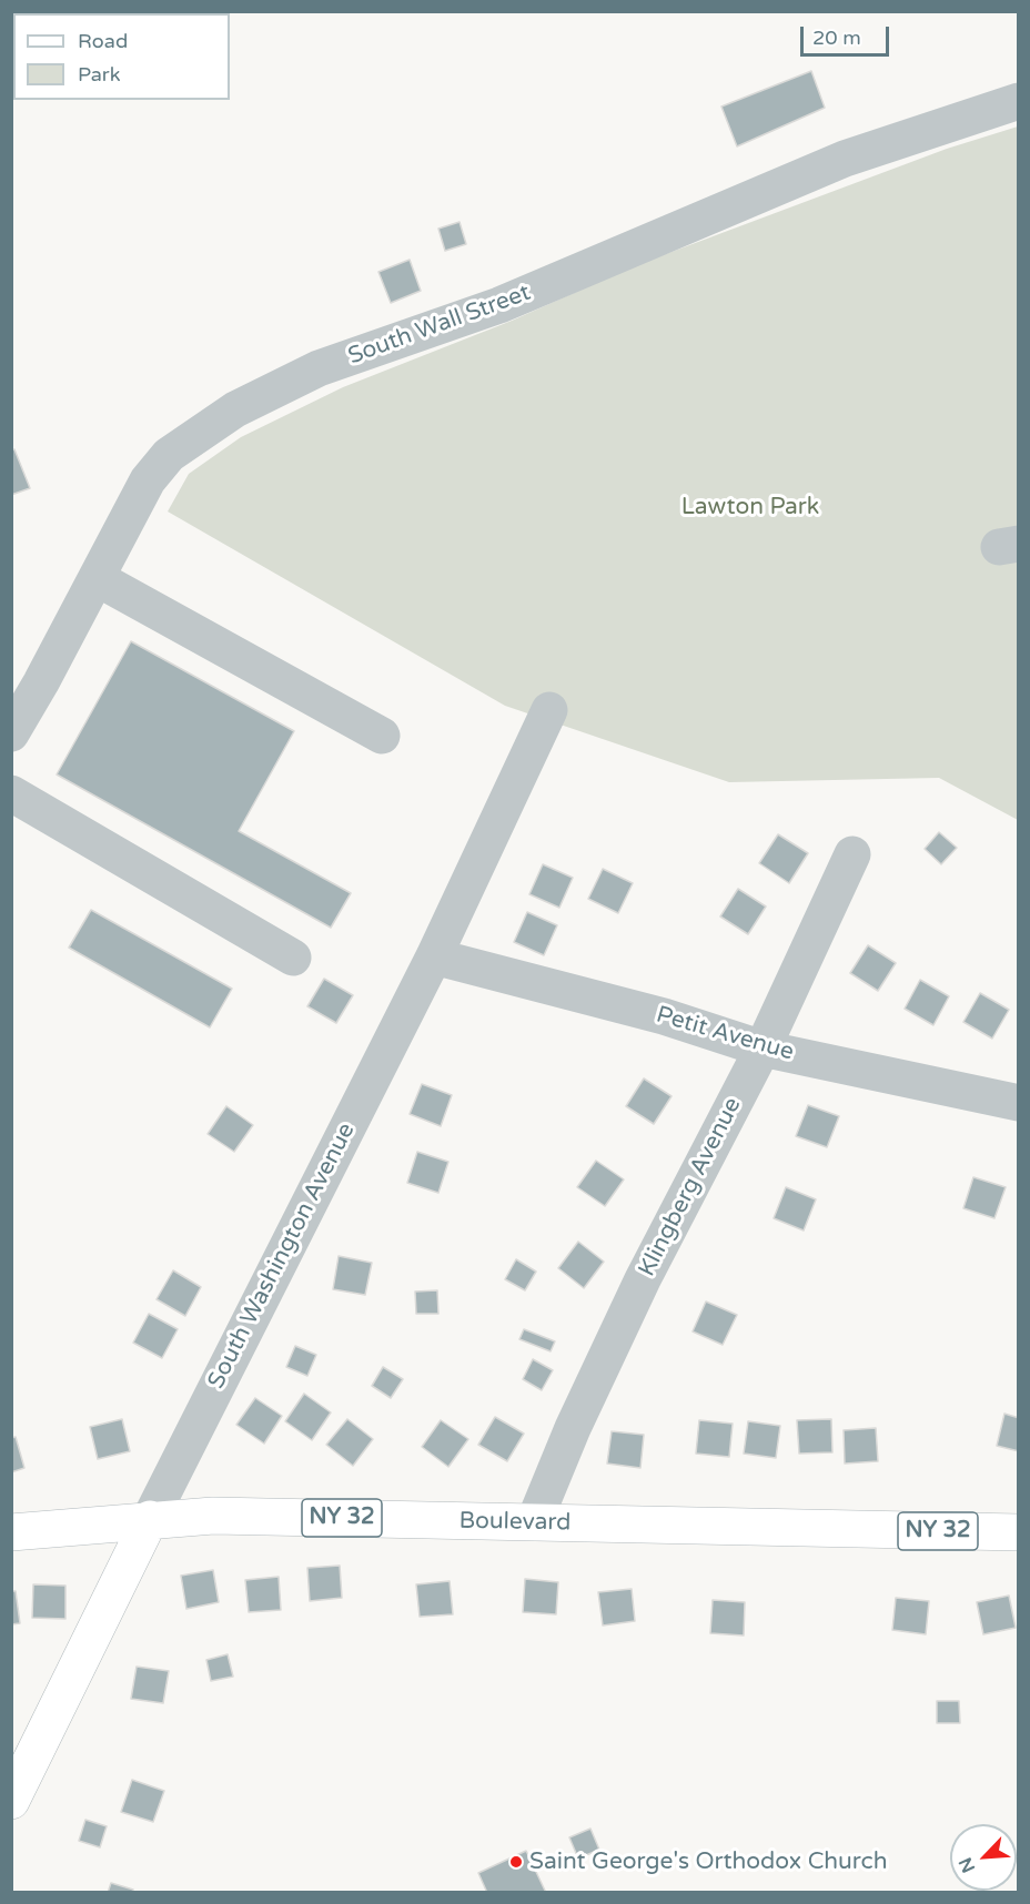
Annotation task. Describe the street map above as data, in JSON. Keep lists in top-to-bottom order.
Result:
{
  "streets": {
    "main road": ["South Washington Avenue", "NY 32", "Boulevard"],
    "street": ["South Wall Street", "Petit Avenue", "Klingberg Avenue"]
  },
  "crossings": [
    ["Petit Avenue", "Klingberg Avenue"],
    ["Petit Avenue", "South Washington Avenue"],
    ["Klingberg Avenue", "Boulevard"],
    ["South Washington Avenue", "Boulevard"]
  ],
  "parks": ["Lawton Park"],
  "places": ["Saint George's Orthodox Church"],
  "legend": ["Road", "Park"],
  "scale_bar": "20 m",
  "north": "bottom left"
}
